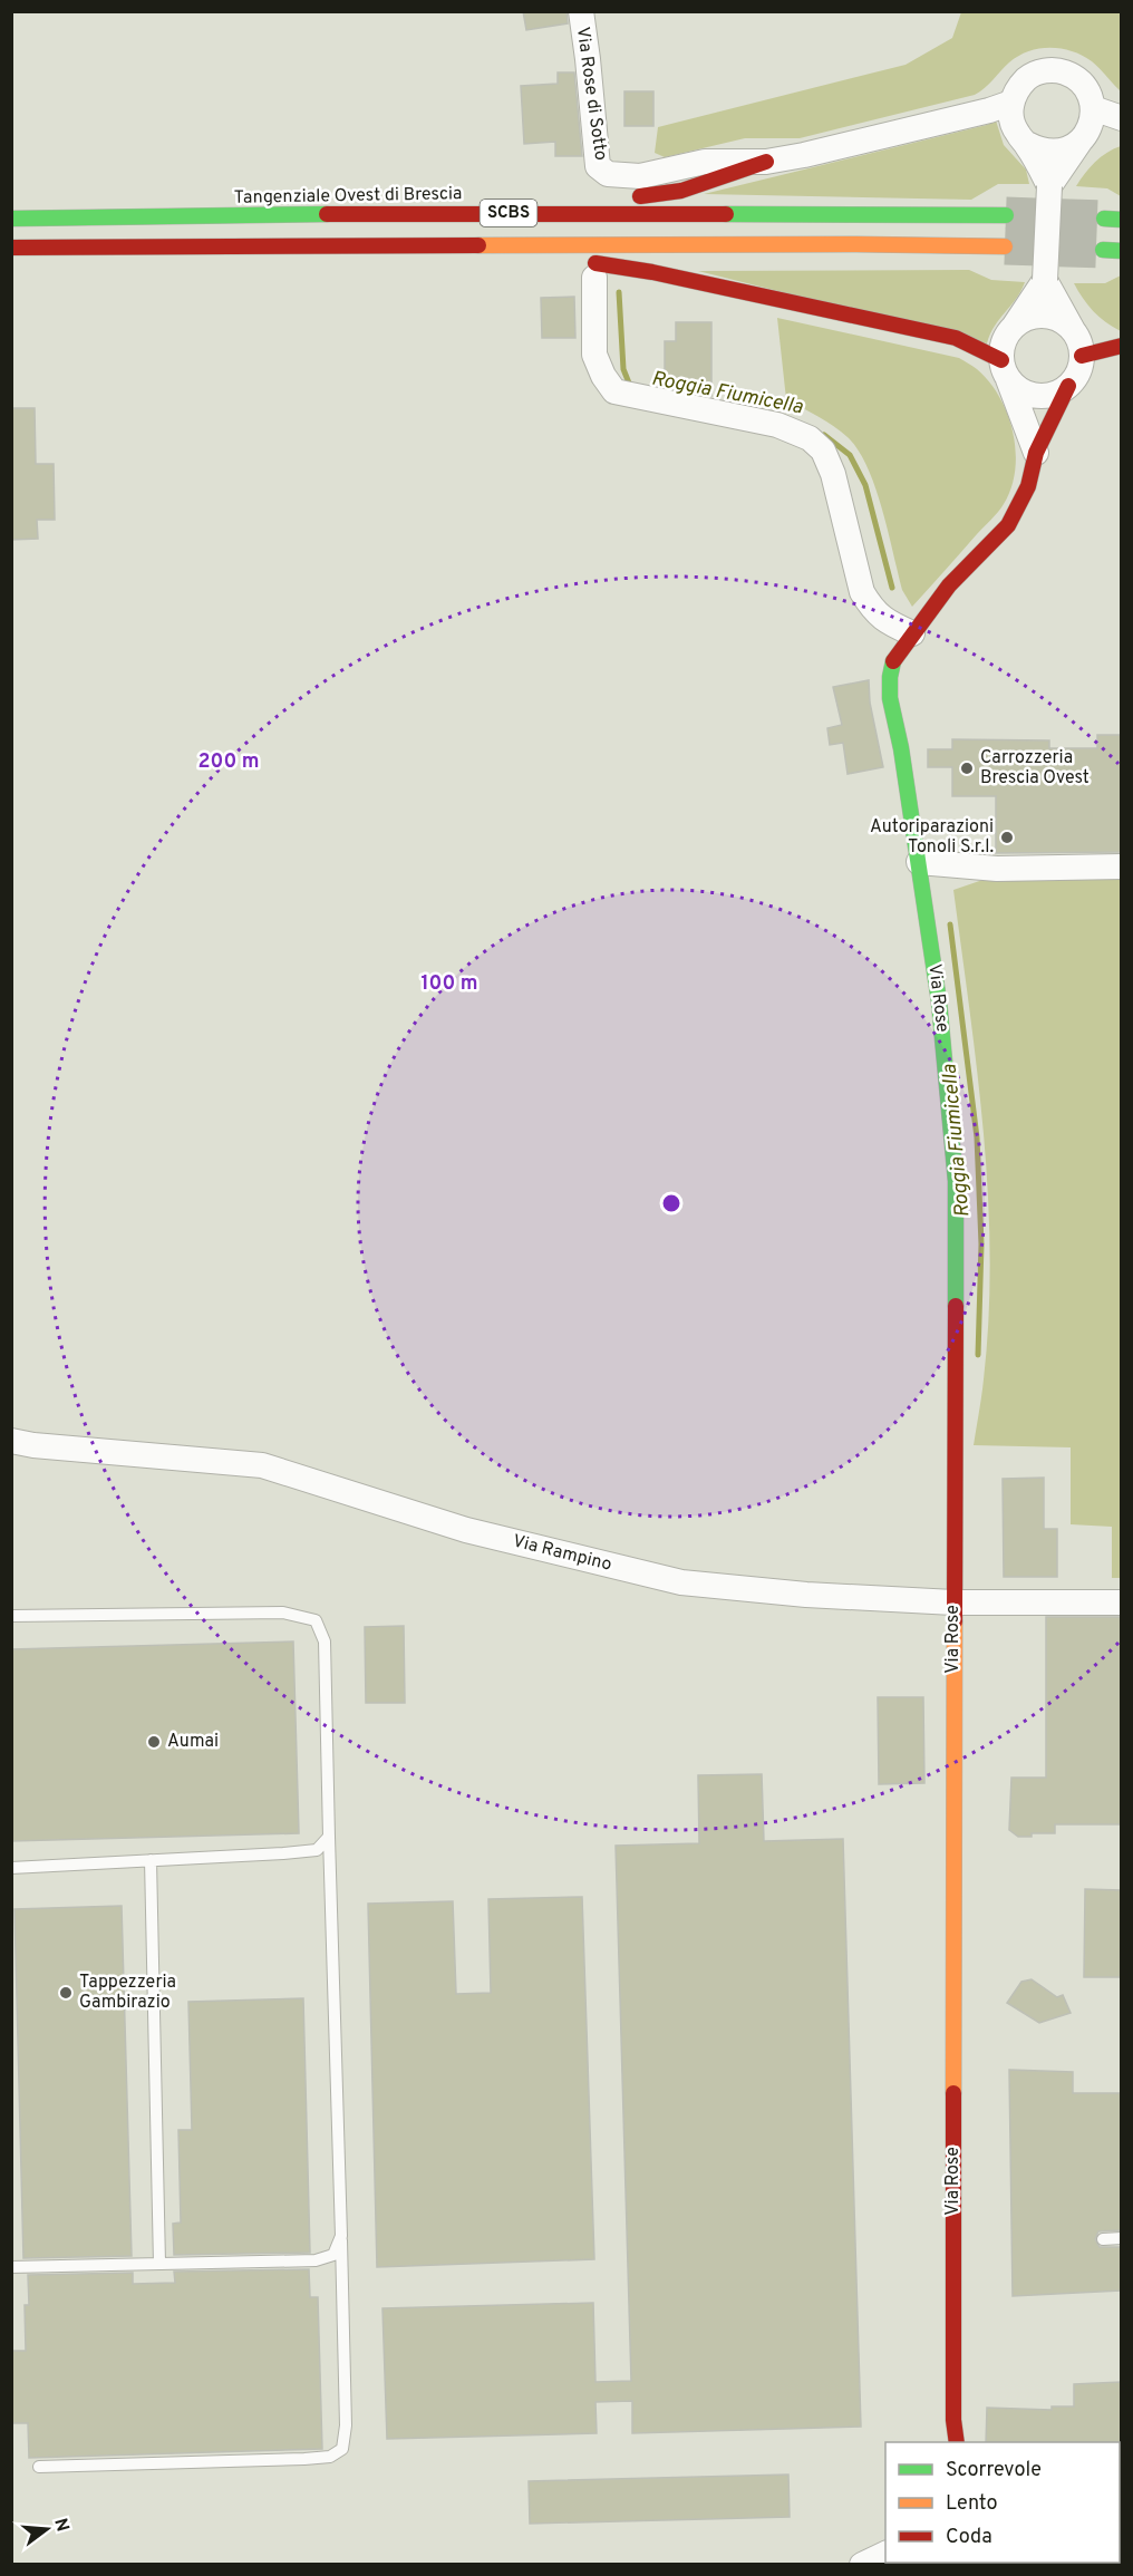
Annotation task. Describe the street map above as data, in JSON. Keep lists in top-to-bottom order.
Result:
{
  "streets": {
    "main road": ["Tangenziale Ovest di Brescia", "SCBS", "Via Rose"],
    "street": ["Via Rose di Sotto", "Via Rampino"]
  },
  "crossings": [
    ["Via Rose", "Via Rampino"]
  ],
  "water": ["Roggia Fiumicella"],
  "places": [
    "Carrozzeria Brescia Ovest",
    "Autoriparazioni Tonoli S.r.l.",
    "Aumai",
    "Tappezzeria Gambirazio"
  ],
  "legend": ["Scorrevole", "Lento", "Coda"],
  "north": "right",
  "rings": ["200 m", "100 m"]
}
